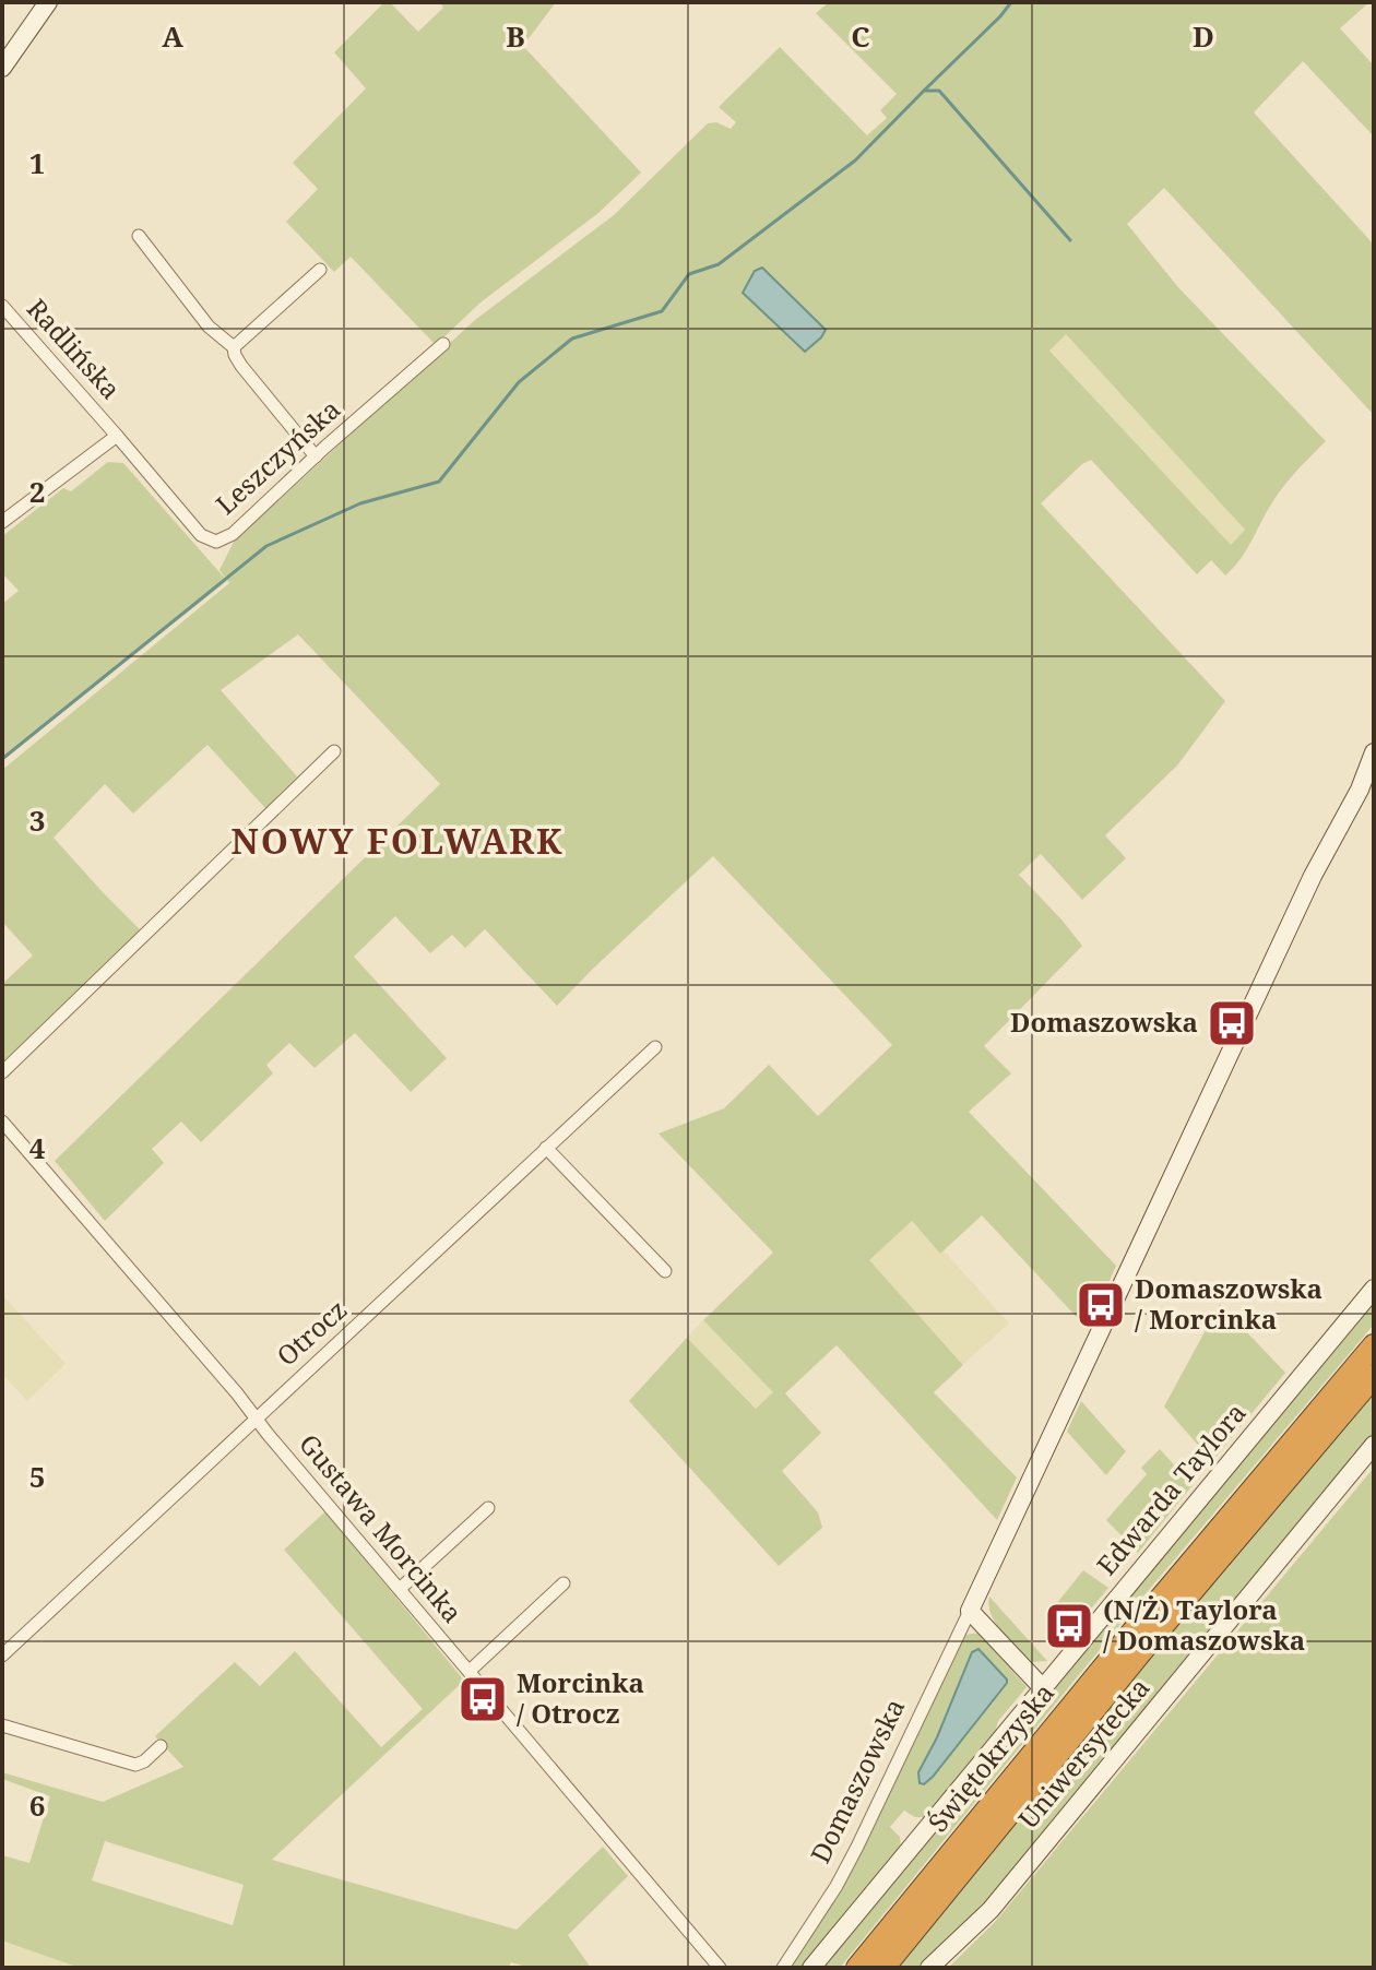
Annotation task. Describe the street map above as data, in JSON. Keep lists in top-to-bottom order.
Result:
{
  "streets": {
    "highway": ["Świętokrzyska"],
    "street": [
      "Radlińska",
      "Leszczyńska",
      "Otrocz",
      "Edwarda Taylora",
      "Gustawa Morcinka",
      "Uniwersytecka",
      "Domaszowska"
    ]
  },
  "crossings": [
    ["Radlińska", "Leszczyńska"],
    ["Otrocz", "Gustawa Morcinka"]
  ],
  "districts": ["NOWY FOLWARK"],
  "places": {
    "bus stop": [
      "Domaszowska",
      "Domaszowska / Morcinka",
      "(N/Ż) Taylora / Domaszowska",
      "Morcinka / Otrocz"
    ]
  },
  "grid": {
    "columns": [
      "A",
      "B",
      "C",
      "D"
    ],
    "rows": [
      "1",
      "2",
      "3",
      "4",
      "5",
      "6"
    ]
  }
}
